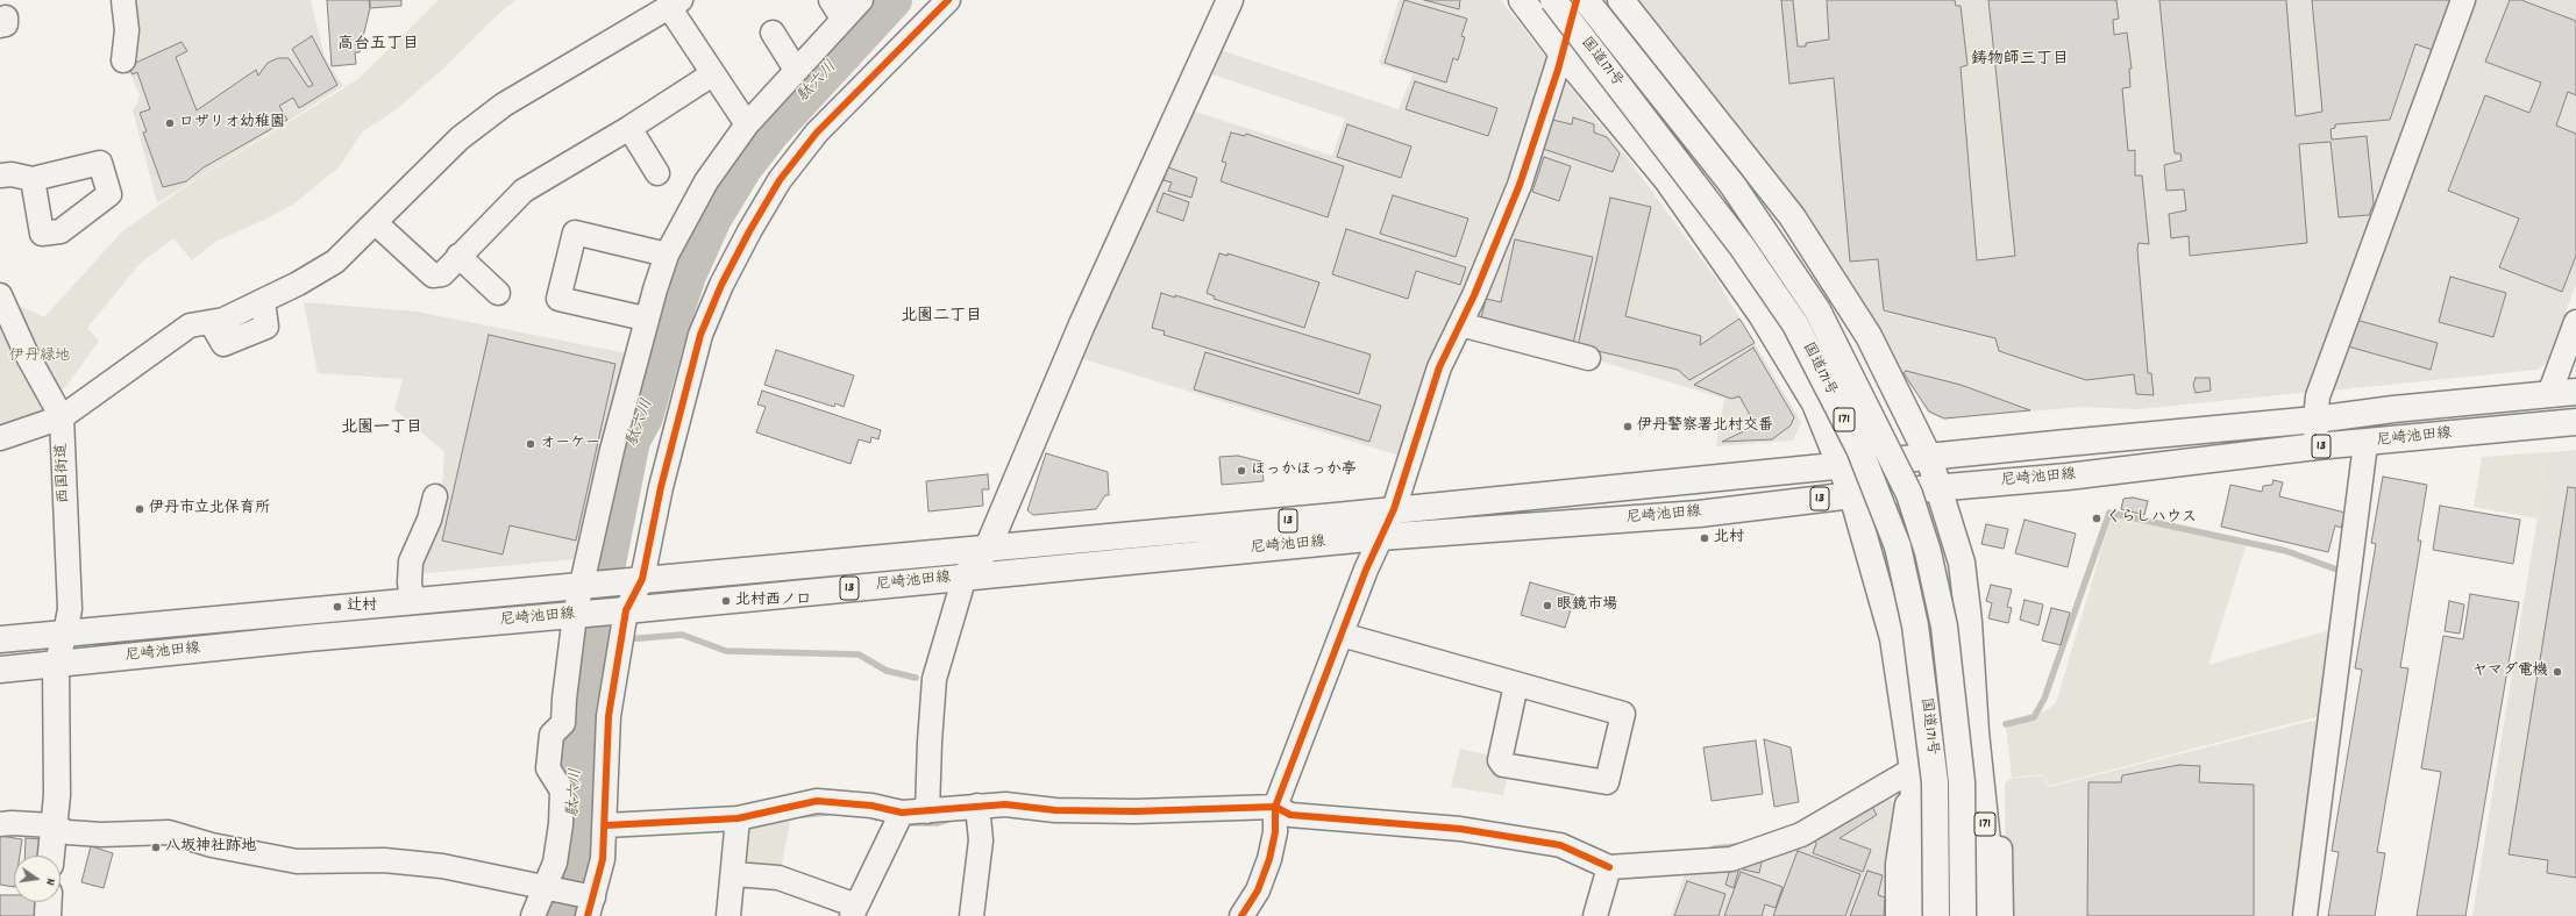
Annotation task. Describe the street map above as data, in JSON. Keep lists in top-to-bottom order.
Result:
{
  "streets": {
    "main road": [
      "国道171号",
      "171",
      "尼崎池田線",
      "13"
    ],
    "street": ["西国街道"]
  },
  "crossings": [
    ["171", "尼崎池田線"],
    ["尼崎池田線", "西国街道"]
  ],
  "districts": [
    "高台五丁目",
    "鋳物師三丁目",
    "北園二丁目",
    "北園一丁目"
  ],
  "water": ["駄六川"],
  "parks": ["伊丹緑地"],
  "places": [
    "ロザリオ幼稚園",
    "伊丹警察署北村交番",
    "オーケー",
    "ほっかほっか亭",
    "伊丹市立北保育所",
    "くらしハウス",
    "北村",
    "北村西ノ口",
    "眼鏡市場",
    "辻村",
    "ヤマダ電機",
    "八坂神社跡地"
  ],
  "north": "right"
}
